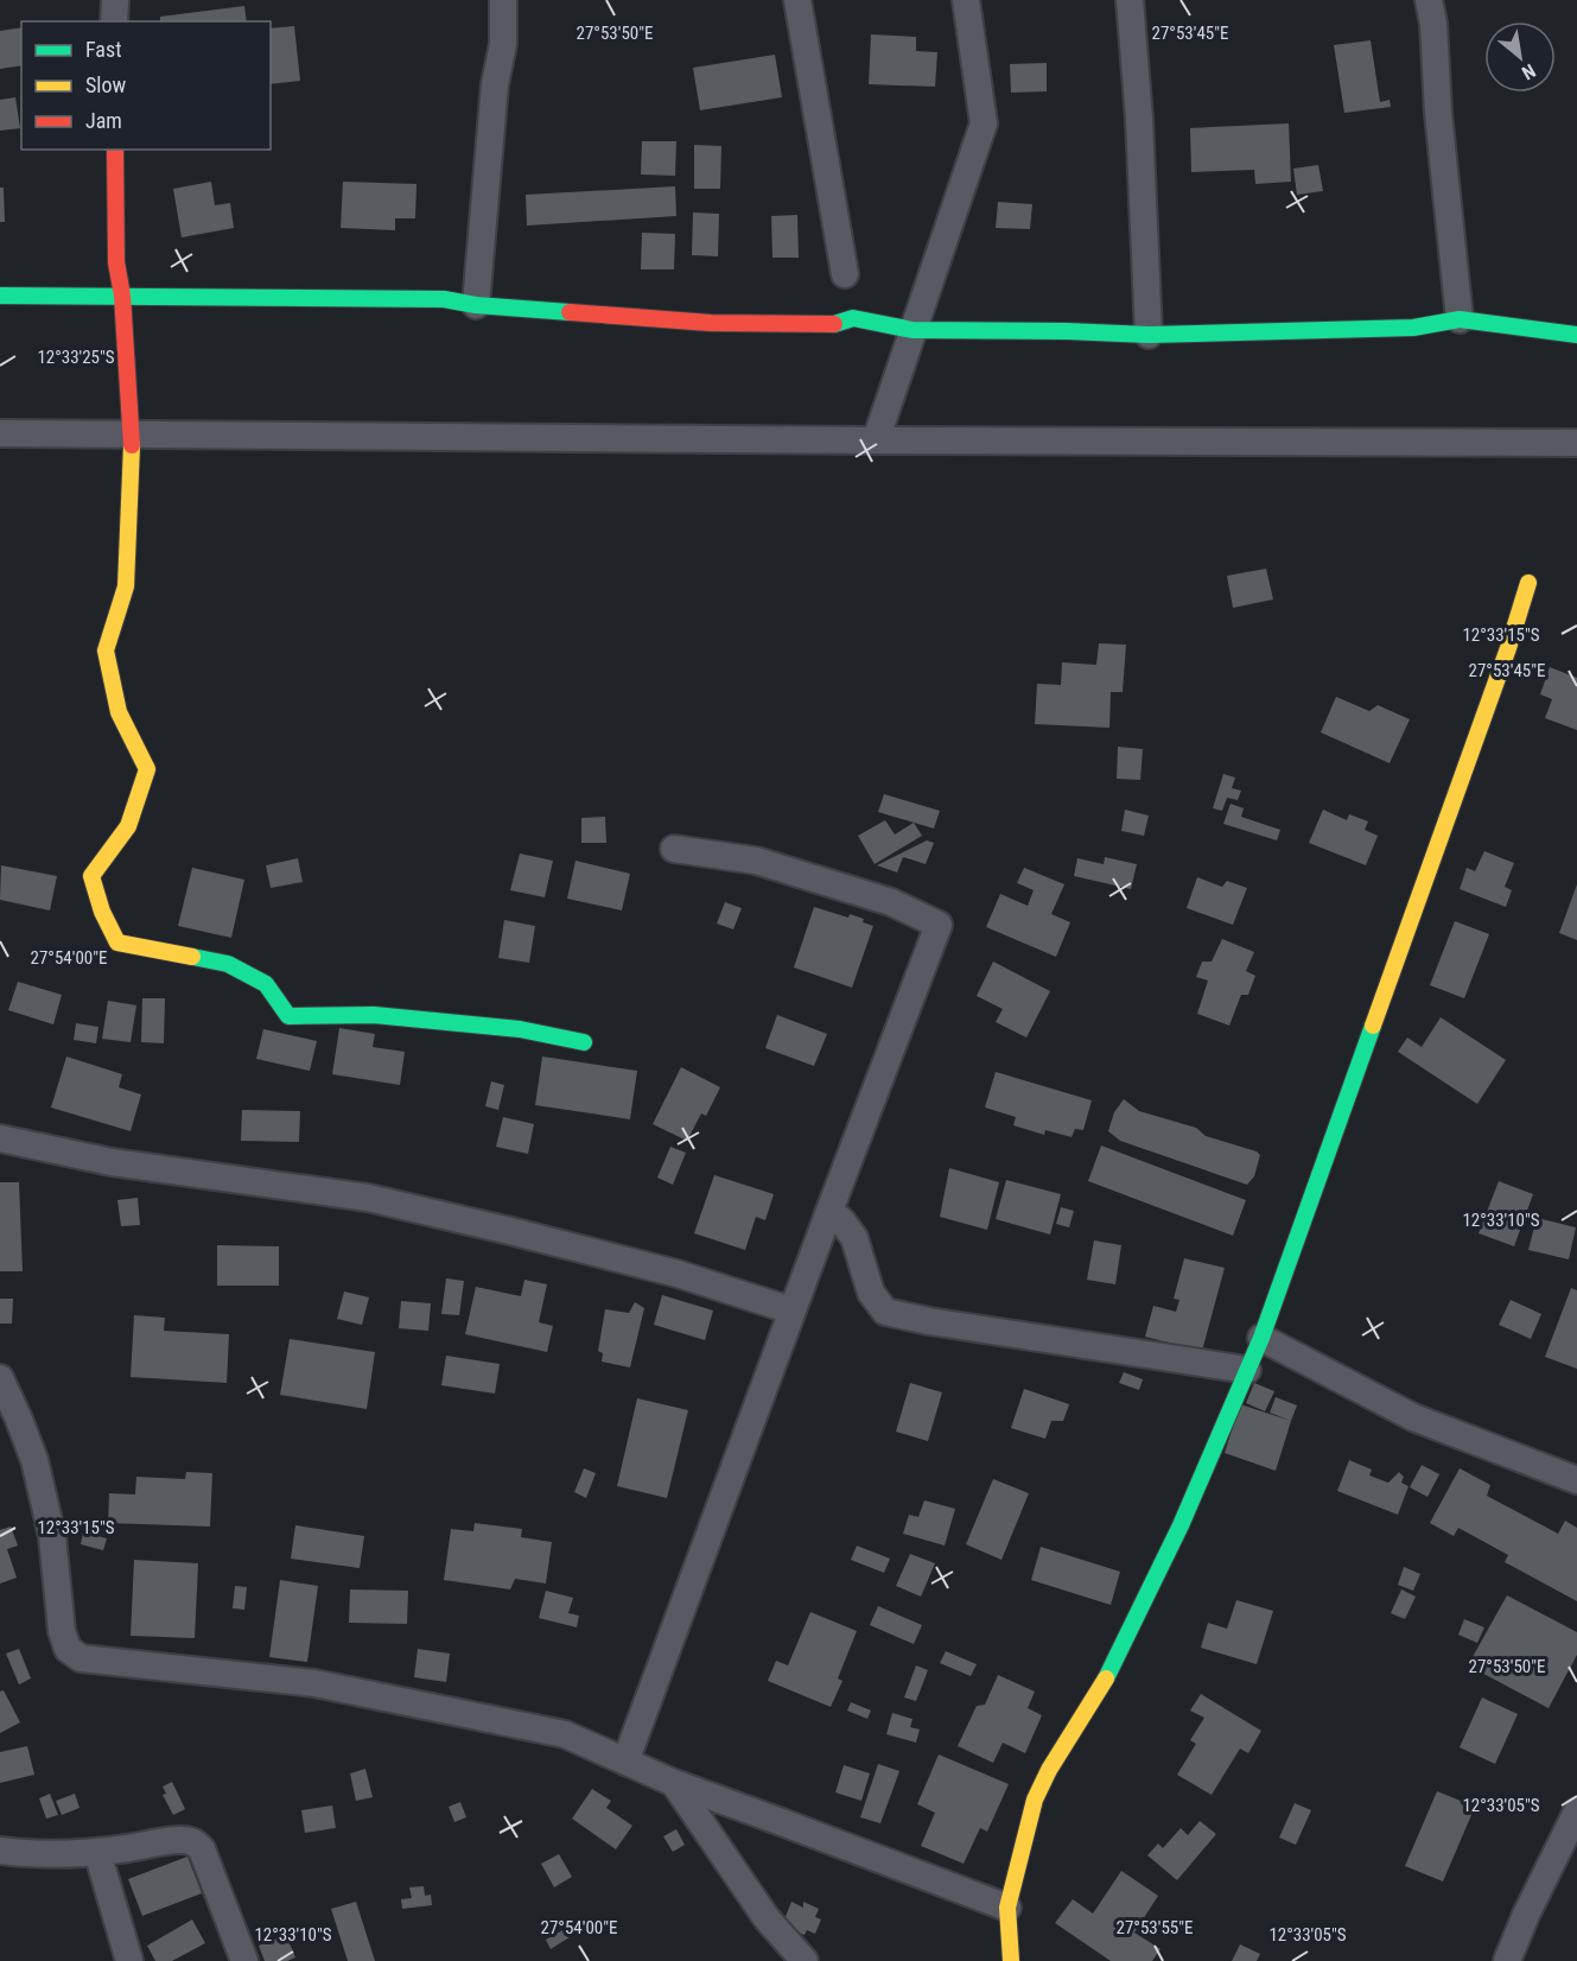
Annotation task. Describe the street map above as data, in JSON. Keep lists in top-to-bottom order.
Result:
{
  "legend": ["Fast", "Slow", "Jam"],
  "north": "bottom right",
  "coordinates": [
    "27°53'50\"E",
    "27°53'45\"E",
    "12°33'25\"S",
    "12°33'15\"S",
    "27°54'00\"E",
    "12°33'10\"S",
    "12°33'05\"S",
    "27°53'55\"E"
  ]
}
